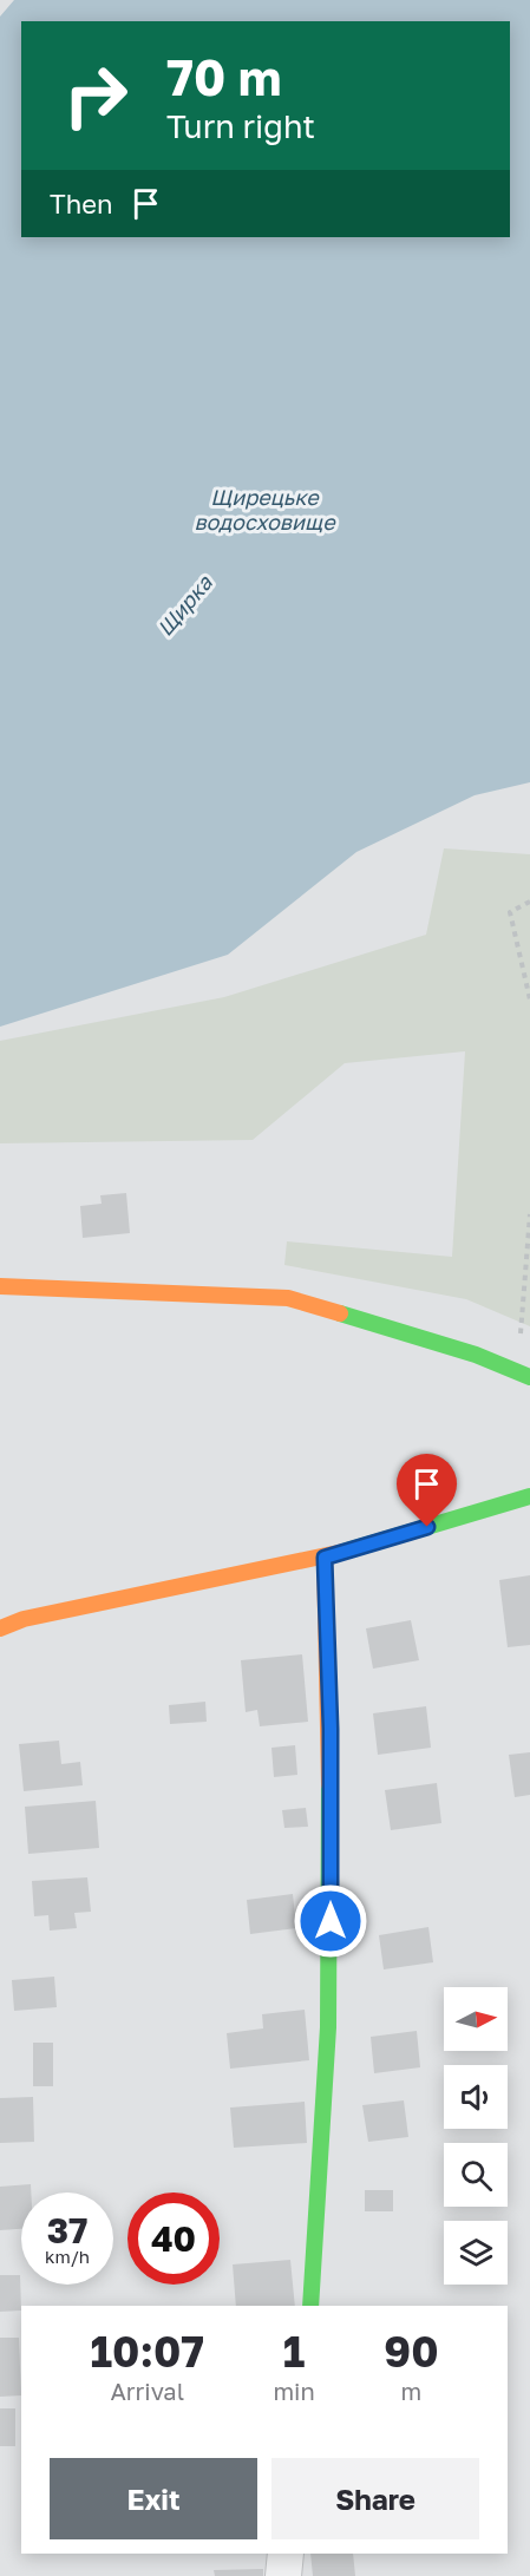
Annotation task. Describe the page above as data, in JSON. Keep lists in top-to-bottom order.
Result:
{
  "water": ["Щирецьке водосховище", "Щирка"],
  "north": "right",
  "page": {
    "turn": ["70 m", "Turn right"],
    "then": "Then",
    "speed": "37 km/h",
    "limit": "40",
    "eta": [
      "10:07",
      "Arrival",
      "1",
      "min",
      "90",
      "m"
    ],
    "buttons": ["Exit", "Share"]
  }
}
